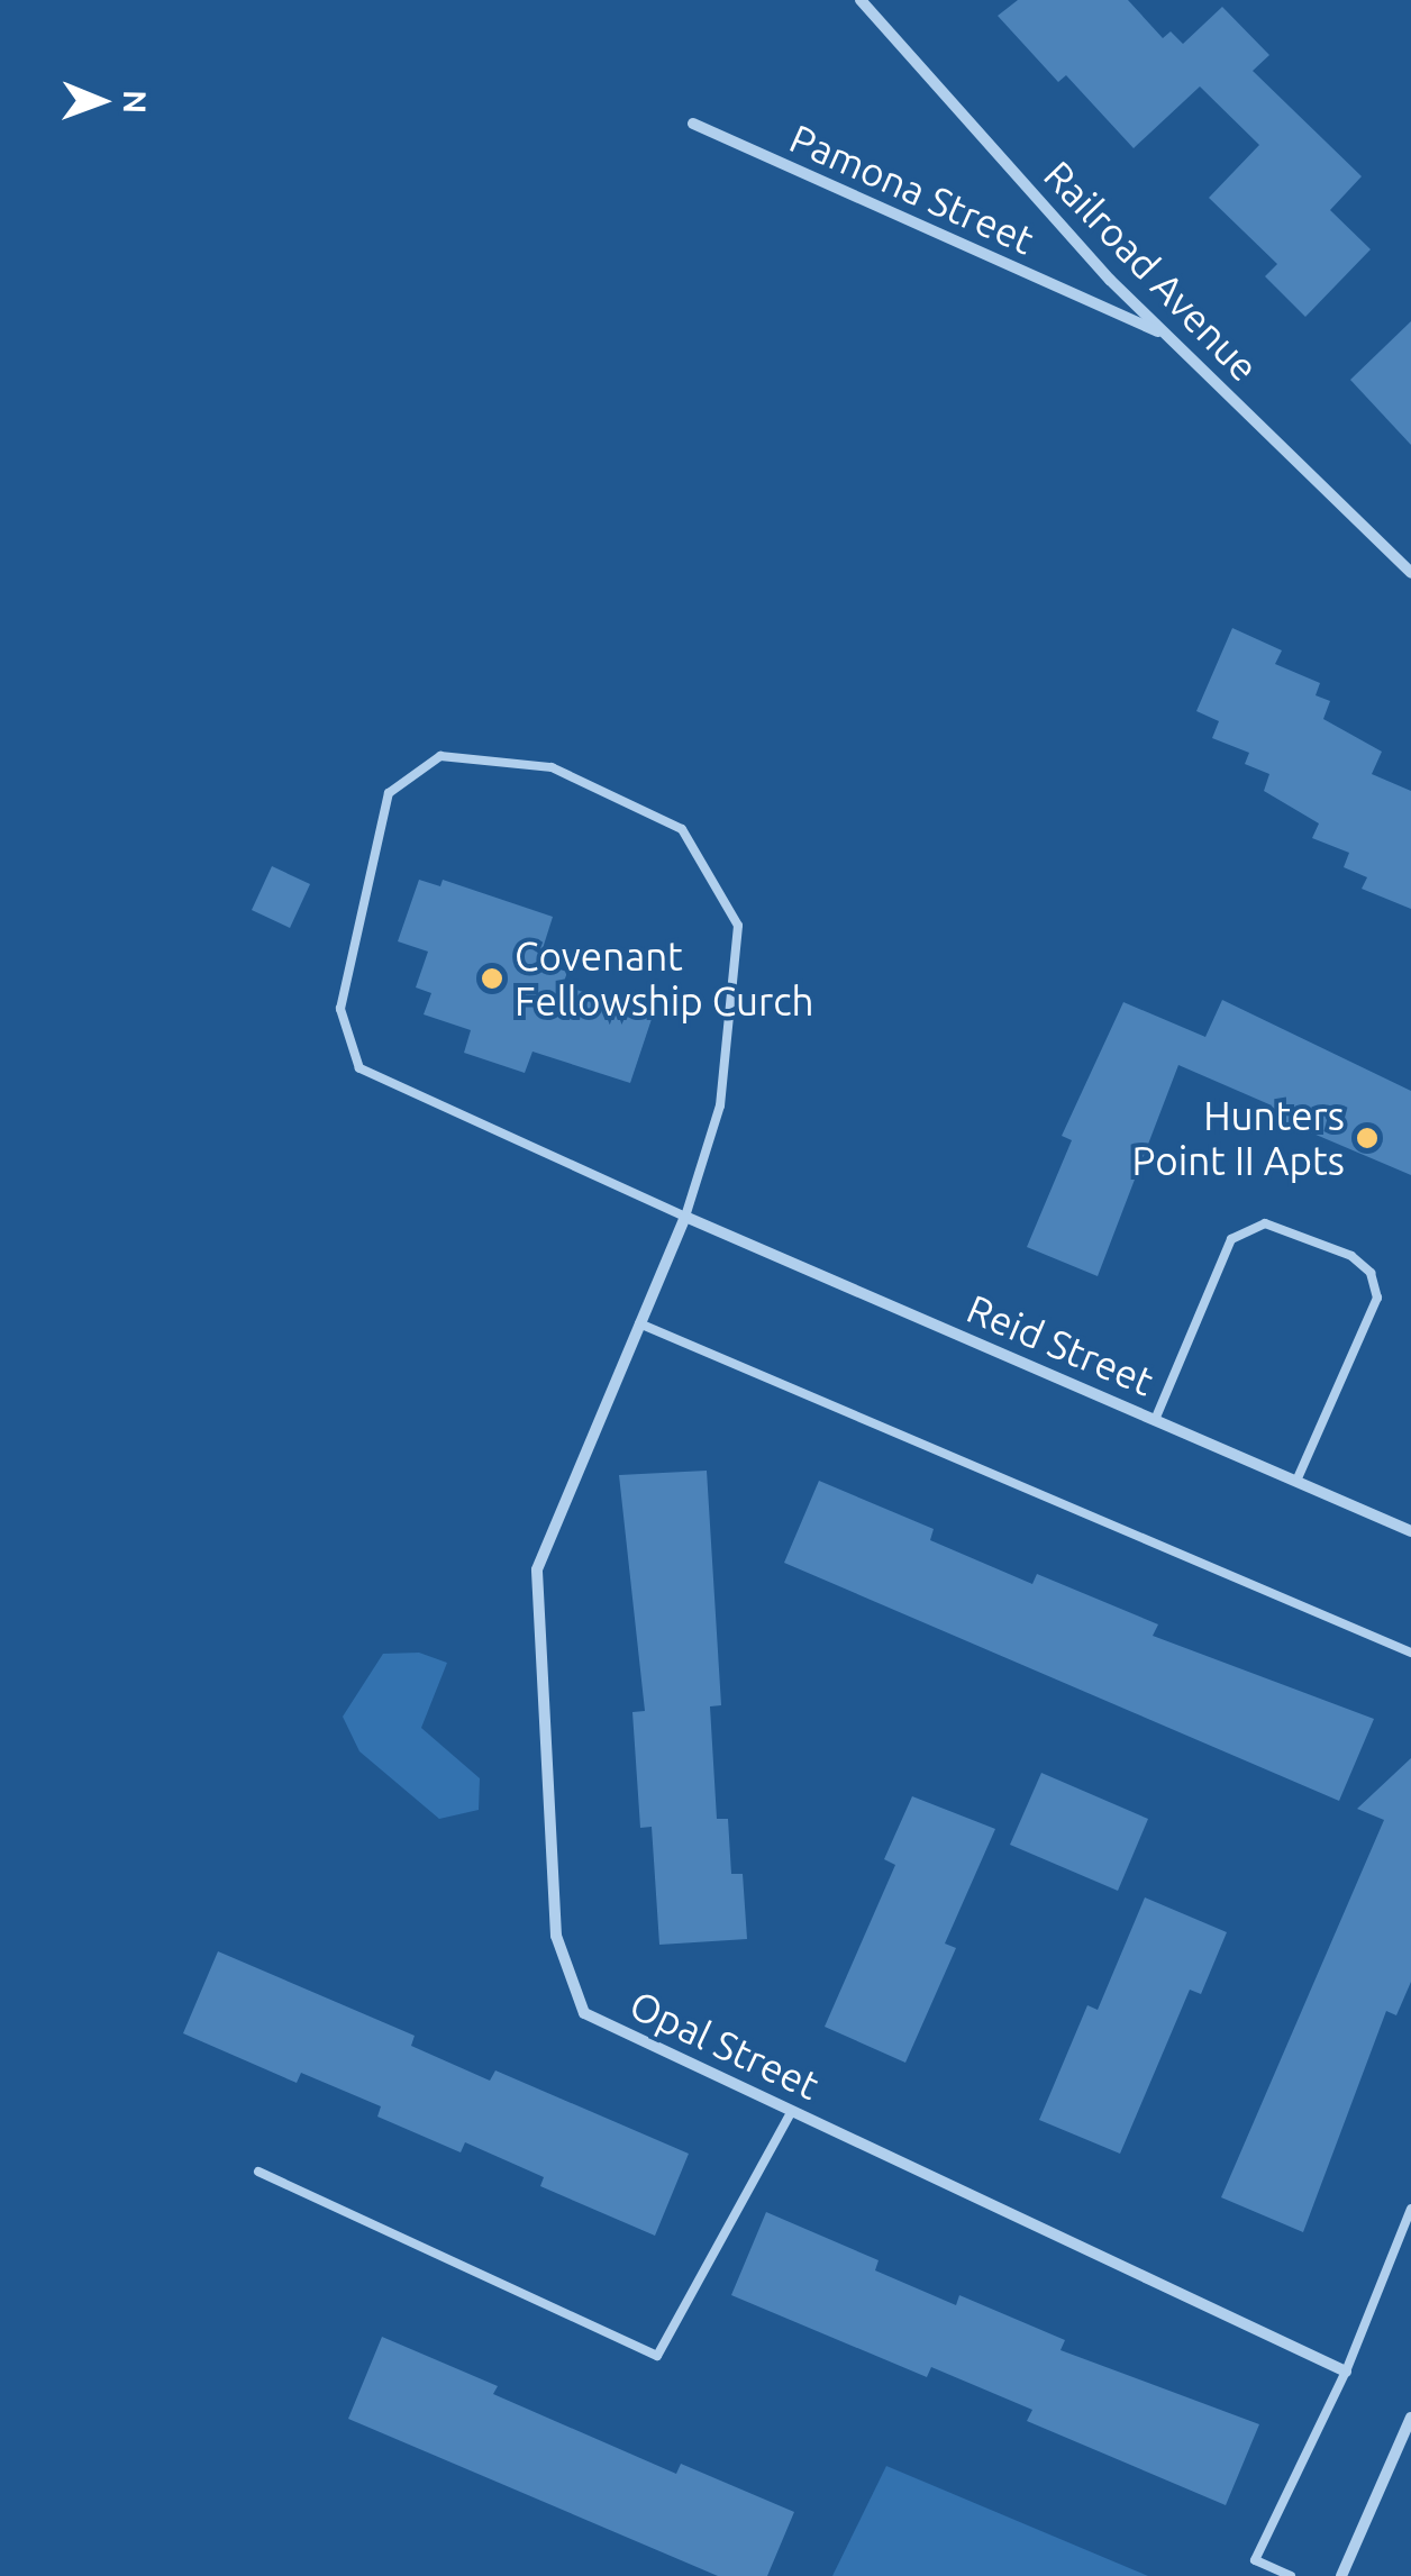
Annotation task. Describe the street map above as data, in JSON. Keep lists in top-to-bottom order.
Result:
{
  "streets": {
    "street": [
      "Pamona Street",
      "Railroad Avenue",
      "Reid Street",
      "Opal Street"
    ]
  },
  "crossings": [
    ["Pamona Street", "Railroad Avenue"],
    ["Reid Street", "Opal Street"]
  ],
  "places": ["Covenant Fellowship Curch", "Hunters Point II Apts"],
  "north": "right"
}
